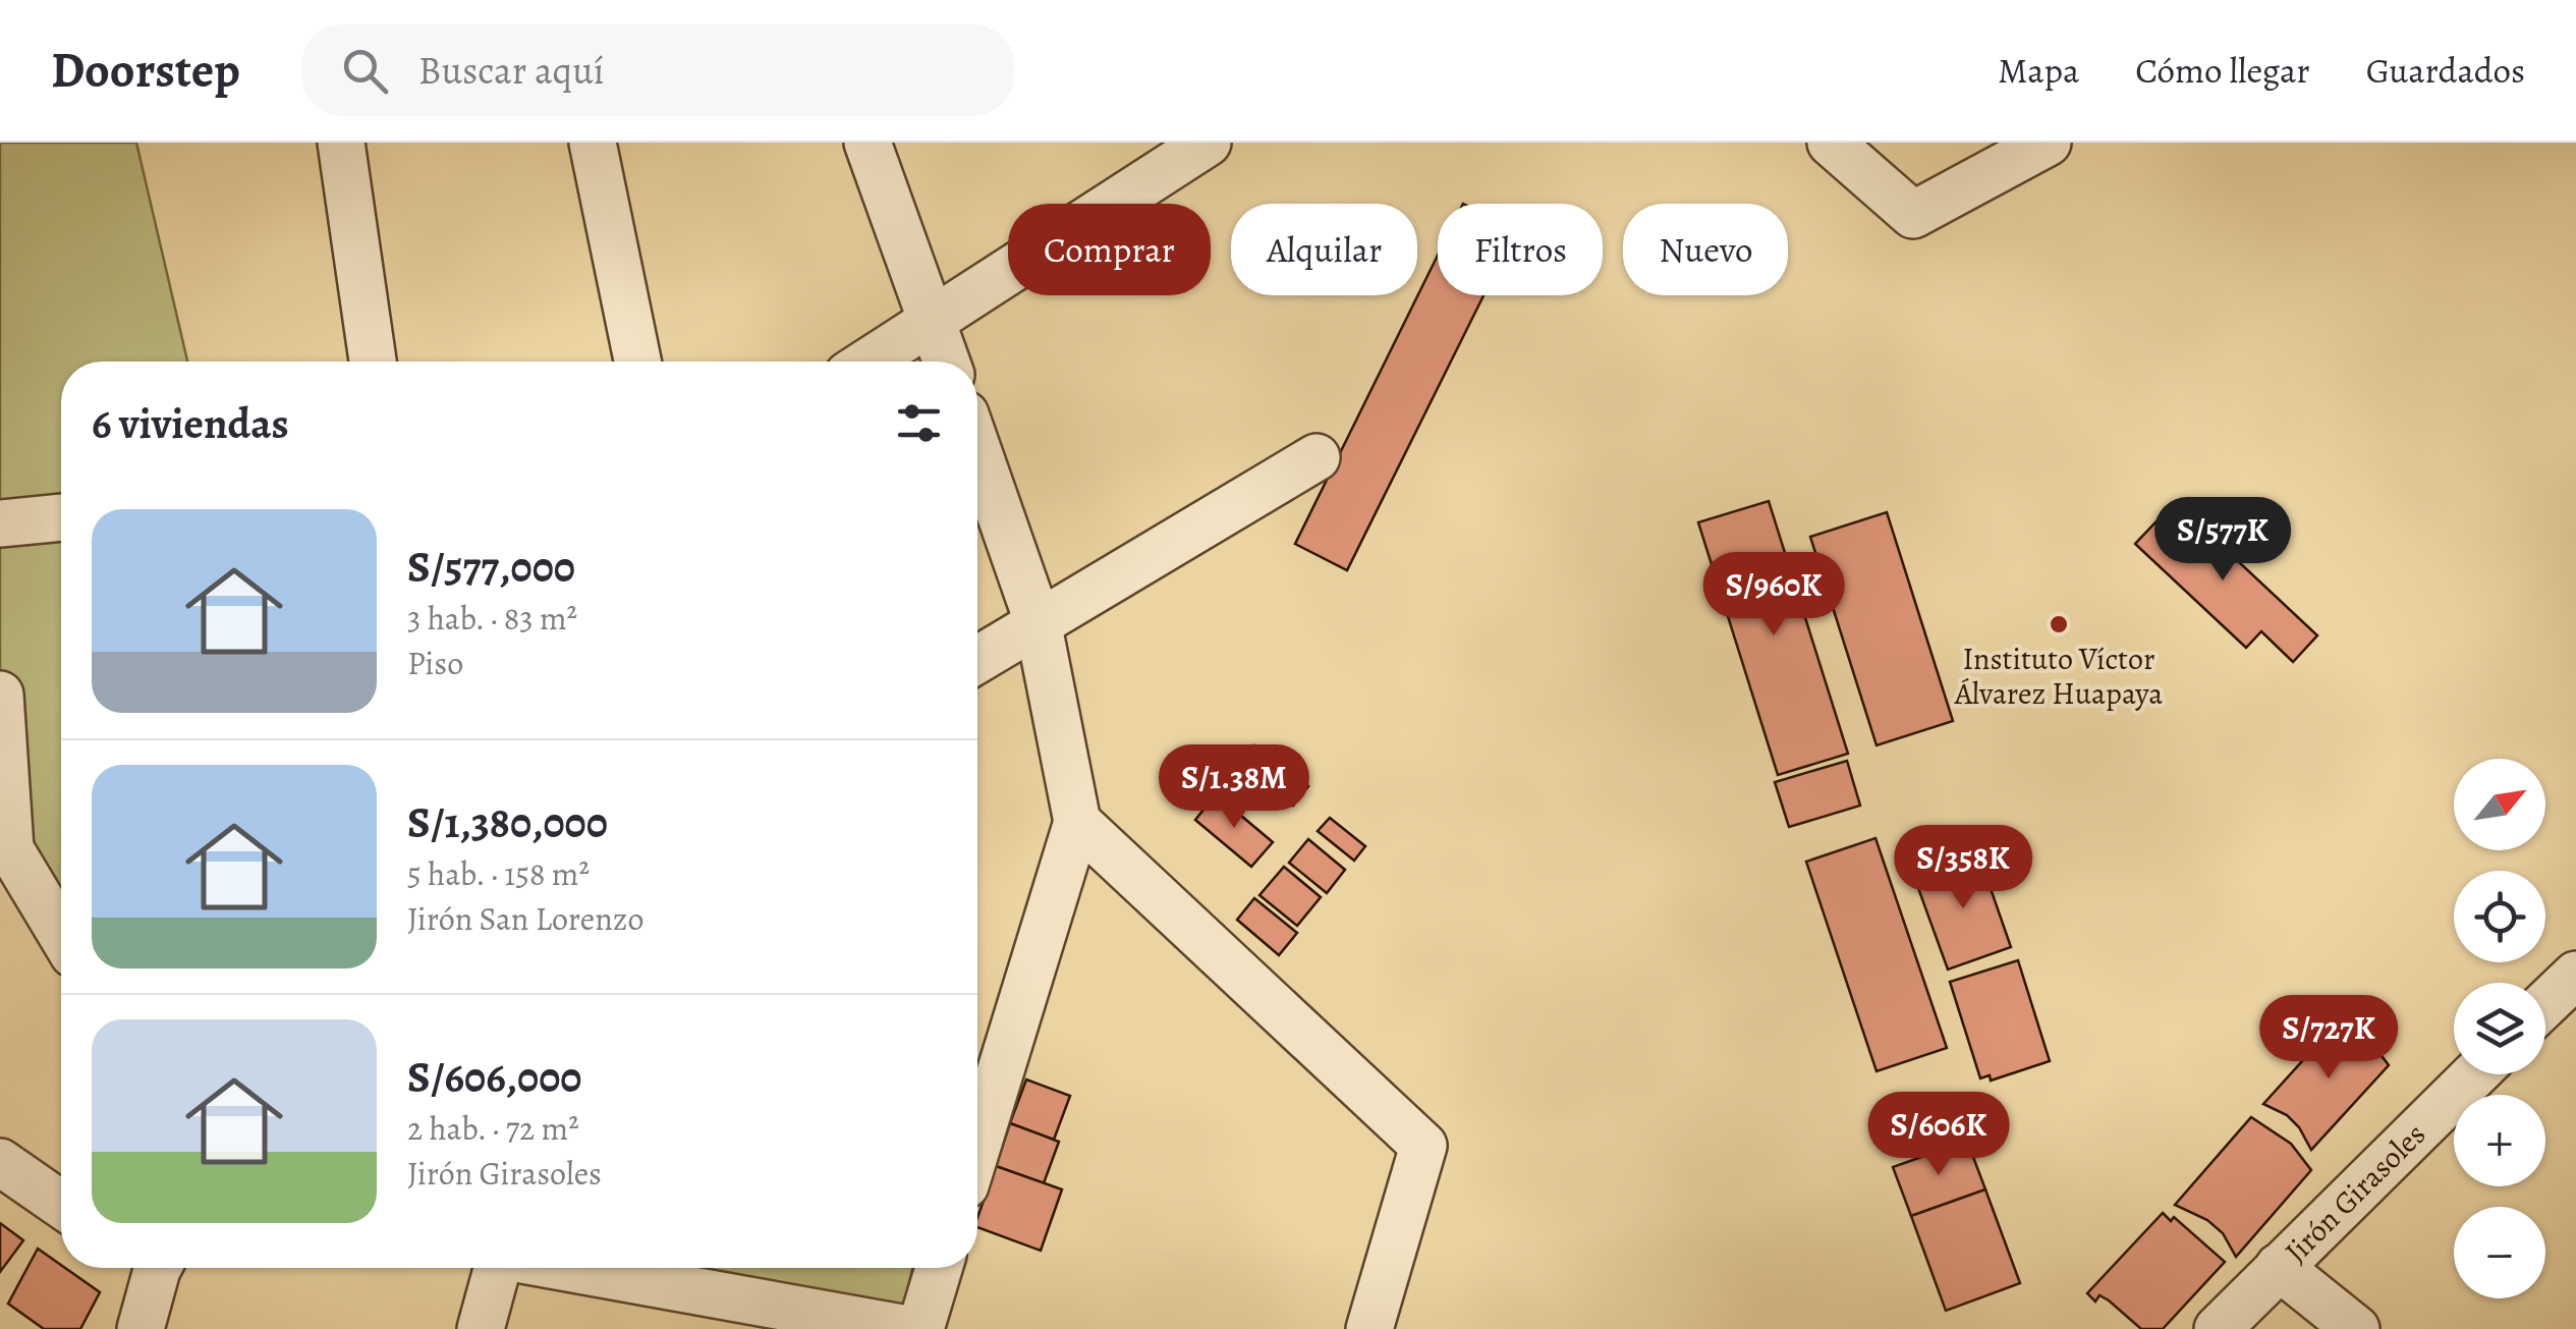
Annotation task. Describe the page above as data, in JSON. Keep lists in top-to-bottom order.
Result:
{
  "streets": {
    "street": ["Jirón Girasoles"]
  },
  "places": ["Instituto Víctor Álvarez Huapaya"],
  "north": "top right",
  "page": {
    "header": "Doorstep",
    "search": "Buscar aquí",
    "nav": ["Mapa", "Cómo llegar", "Guardados"],
    "chip": [
      "Comprar",
      "Alquilar",
      "Filtros",
      "Nuevo"
    ],
    "heading": "6 viviendas",
    "list": [
      {
        "name": "S/577,000",
        "note": "3 hab. · 83 m² · Piso"
      },
      {
        "name": "S/1,380,000",
        "note": "5 hab. · 158 m² · Jirón San Lorenzo"
      },
      {
        "name": "S/606,000",
        "note": "2 hab. · 72 m² · Jirón Girasoles"
      }
    ],
    "price": [
      "S/577K",
      "S/960K",
      "S/1.38M",
      "S/358K",
      "S/727K",
      "S/606K"
    ],
    "map_buttons": ["+", "−"]
  }
}
